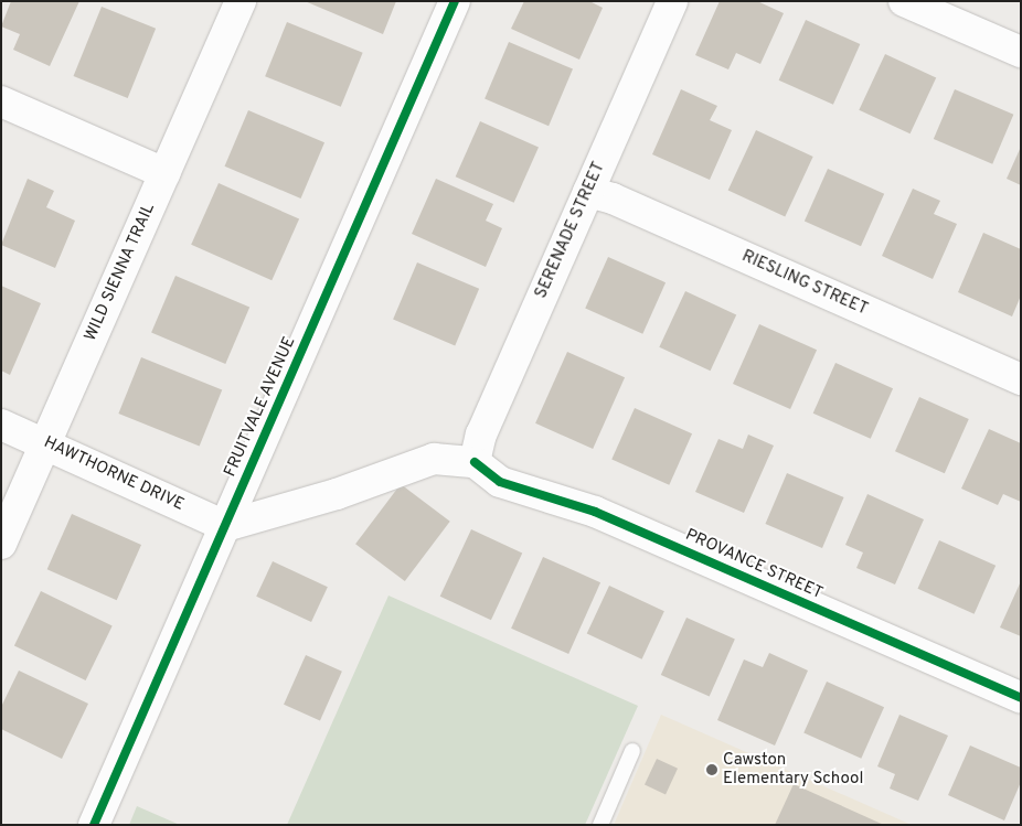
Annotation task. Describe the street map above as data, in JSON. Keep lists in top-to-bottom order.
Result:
{
  "streets": {
    "street": [
      "SERENADE STREET",
      "WILD SIENNA TRAIL",
      "RIESLING STREET",
      "FRUITVALE AVENUE",
      "HAWTHORNE DRIVE",
      "PROVANCE STREET"
    ]
  },
  "crossings": [
    ["SERENADE STREET", "RIESLING STREET"],
    ["SERENADE STREET", "PROVANCE STREET"],
    ["WILD SIENNA TRAIL", "HAWTHORNE DRIVE"],
    ["FRUITVALE AVENUE", "HAWTHORNE DRIVE"]
  ],
  "places": ["Cawston Elementary School"]
}
